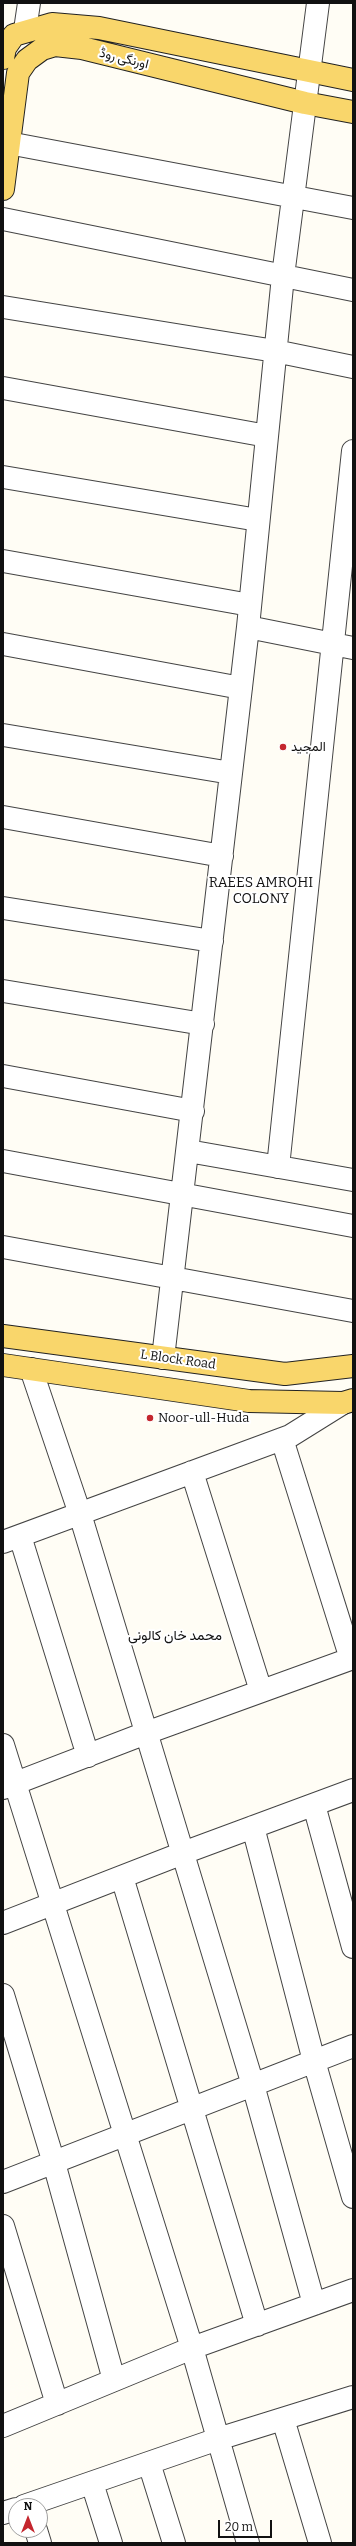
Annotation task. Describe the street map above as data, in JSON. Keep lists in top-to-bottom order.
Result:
{
  "streets": {
    "main road": ["اورنگی روڈ", "L Block Road"]
  },
  "districts": ["RAEES AMROHI COLONY", "محمد خان کالونی"],
  "places": ["المجید", "Noor-ull-Huda"],
  "scale_bar": "20 m",
  "north": "top"
}
